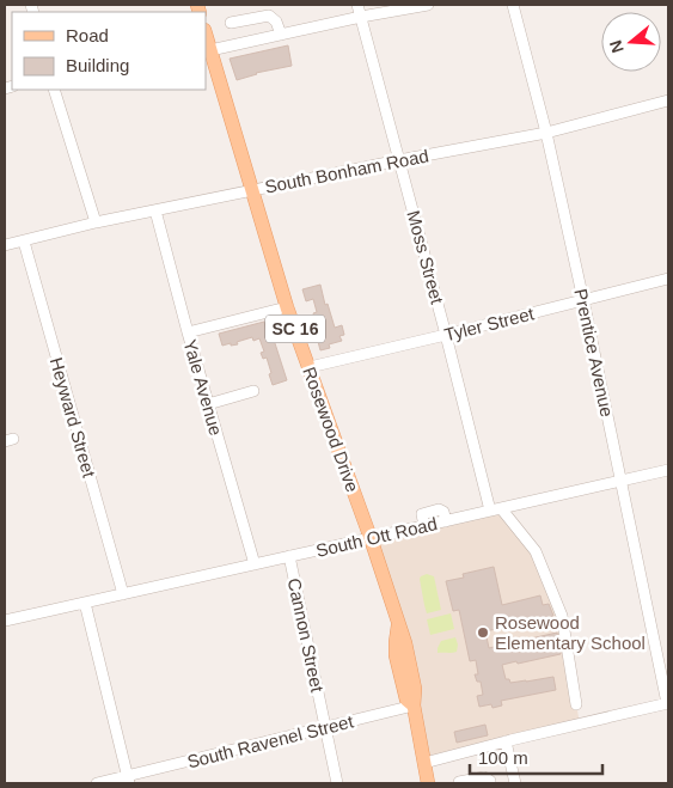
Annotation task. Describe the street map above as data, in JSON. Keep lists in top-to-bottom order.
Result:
{
  "streets": {
    "main road": ["SC 16", "Rosewood Drive"],
    "street": [
      "South Bonham Road",
      "Moss Street",
      "Tyler Street",
      "Prentice Avenue",
      "Yale Avenue",
      "Heyward Street",
      "South Ott Road",
      "Cannon Street",
      "South Ravenel Street"
    ]
  },
  "crossings": [
    ["South Bonham Road", "Moss Street"],
    ["South Bonham Road", "Prentice Avenue"],
    ["South Bonham Road", "Yale Avenue"],
    ["South Bonham Road", "Heyward Street"],
    ["South Bonham Road", "Rosewood Drive"],
    ["Moss Street", "Tyler Street"],
    ["Moss Street", "South Ott Road"],
    ["Tyler Street", "Prentice Avenue"],
    ["Tyler Street", "Rosewood Drive"],
    ["Prentice Avenue", "South Ott Road"],
    ["Yale Avenue", "South Ott Road"],
    ["Heyward Street", "South Ott Road"],
    ["Rosewood Drive", "South Ott Road"],
    ["Rosewood Drive", "South Ravenel Street"],
    ["South Ott Road", "Cannon Street"],
    ["Cannon Street", "South Ravenel Street"]
  ],
  "places": ["Rosewood Elementary School"],
  "legend": ["Road", "Building"],
  "scale_bar": "100 m",
  "north": "left"
}
